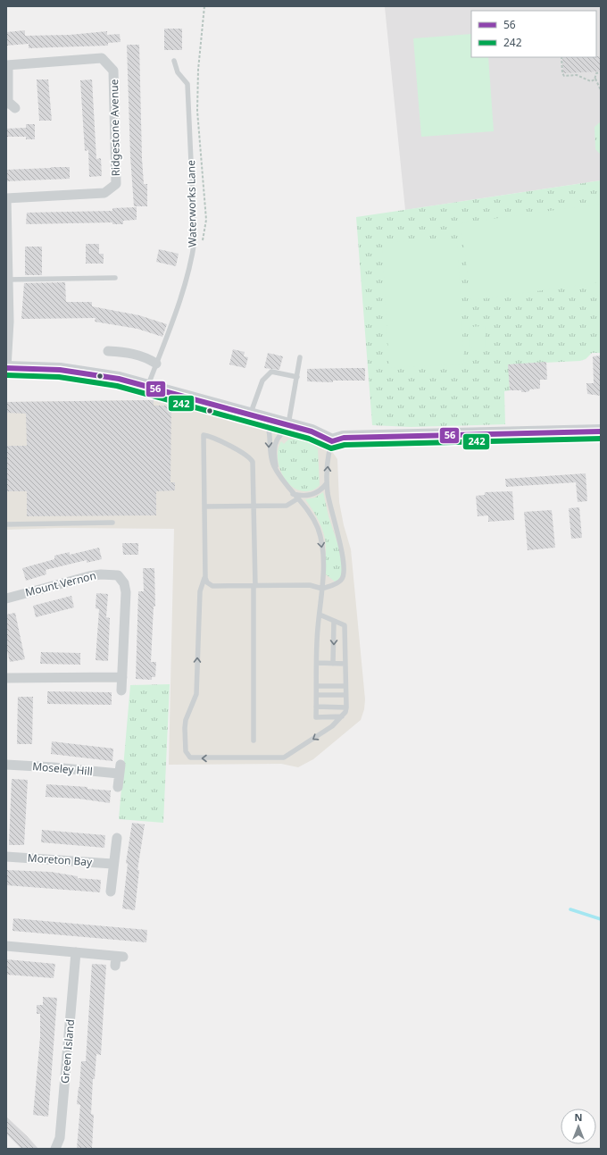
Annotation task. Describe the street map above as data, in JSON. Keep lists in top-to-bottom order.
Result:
{
  "streets": {
    "street": [
      "Ridgestone Avenue",
      "Mount Vernon",
      "Moseley Hill",
      "Moreton Bay",
      "Green Island"
    ],
    "lane": ["Waterworks Lane"]
  },
  "lines": ["transit line 56", "transit line 242"],
  "legend": ["56", "242"],
  "north": "top"
}
